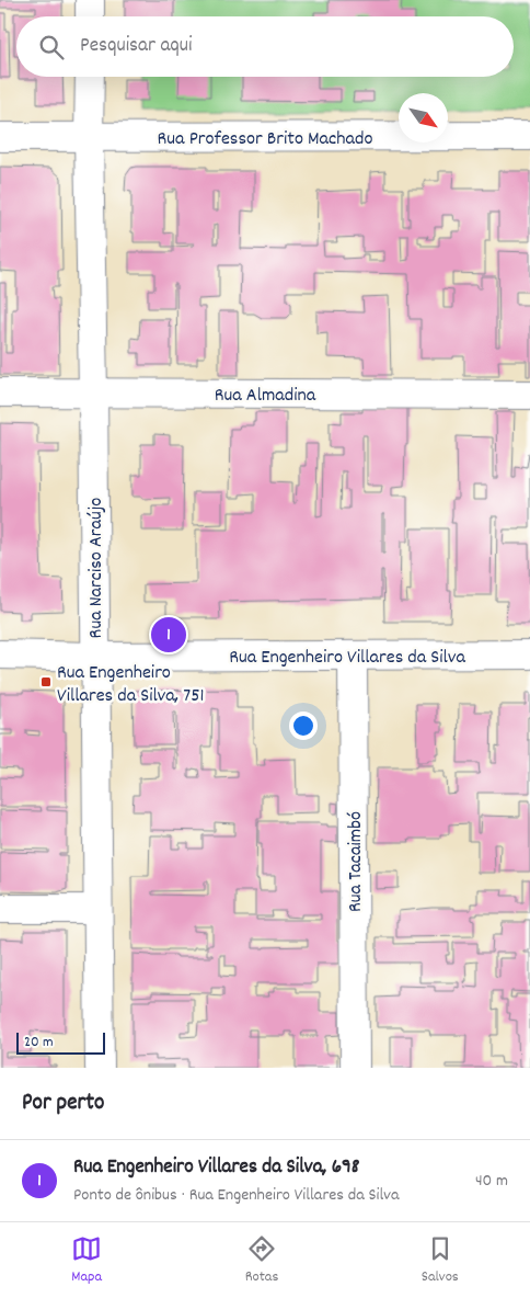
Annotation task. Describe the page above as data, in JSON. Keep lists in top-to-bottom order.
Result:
{
  "streets": {
    "street": [
      "Rua Professor Brito Machado",
      "Rua Almadina",
      "Rua Narciso Araújo",
      "Rua Engenheiro Villares da Silva",
      "Rua Tacaimbó"
    ]
  },
  "crossings": [
    ["Rua Professor Brito Machado", "Rua Narciso Araújo"],
    ["Rua Almadina", "Rua Narciso Araújo"],
    ["Rua Narciso Araújo", "Rua Engenheiro Villares da Silva"],
    ["Rua Engenheiro Villares da Silva", "Rua Tacaimbó"]
  ],
  "places": {
    "transit": ["Rua Engenheiro Villares da Silva, 751"]
  },
  "scale_bar": "20 m",
  "north": "bottom right",
  "page": {
    "search": "Pesquisar aqui",
    "pins": "1",
    "scale": "20 m",
    "heading": "Por perto",
    "list": [
      {
        "mark": "1",
        "name": "Rua Engenheiro Villares da Silva, 698",
        "note": "Ponto de ônibus · Rua Engenheiro Villares da Silva",
        "value": "40 m"
      }
    ],
    "nav": ["Mapa", "Rotas", "Salvos"]
  }
}
